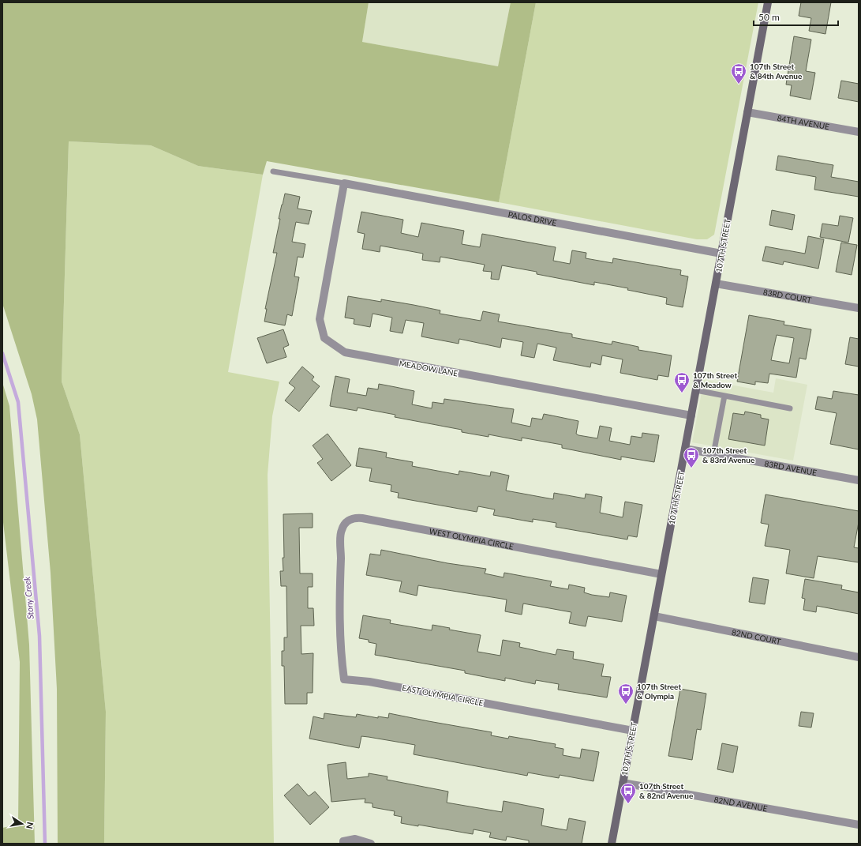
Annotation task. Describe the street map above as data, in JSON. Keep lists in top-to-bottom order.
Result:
{
  "streets": {
    "street": [
      "84TH AVENUE",
      "PALOS DRIVE",
      "107TH STREET",
      "83RD COURT",
      "MEADOW LANE",
      "83RD AVENUE",
      "WEST OLYMPIA CIRCLE",
      "82ND COURT",
      "EAST OLYMPIA CIRCLE",
      "82ND AVENUE"
    ]
  },
  "crossings": [
    ["84TH AVENUE", "107TH STREET"],
    ["PALOS DRIVE", "107TH STREET"],
    ["PALOS DRIVE", "MEADOW LANE"],
    ["107TH STREET", "83RD COURT"],
    ["107TH STREET", "MEADOW LANE"],
    ["107TH STREET", "83RD AVENUE"],
    ["107TH STREET", "WEST OLYMPIA CIRCLE"],
    ["107TH STREET", "82ND COURT"],
    ["107TH STREET", "EAST OLYMPIA CIRCLE"],
    ["107TH STREET", "82ND AVENUE"],
    ["WEST OLYMPIA CIRCLE", "EAST OLYMPIA CIRCLE"]
  ],
  "water": ["Stony Creek"],
  "places": {
    "bus stop": [
      "107th Street & 84th Avenue",
      "107th Street & Meadow",
      "107th Street & 83rd Avenue",
      "107th Street & Olympia",
      "107th Street & 82nd Avenue"
    ]
  },
  "scale_bar": "50 m",
  "north": "right"
}
